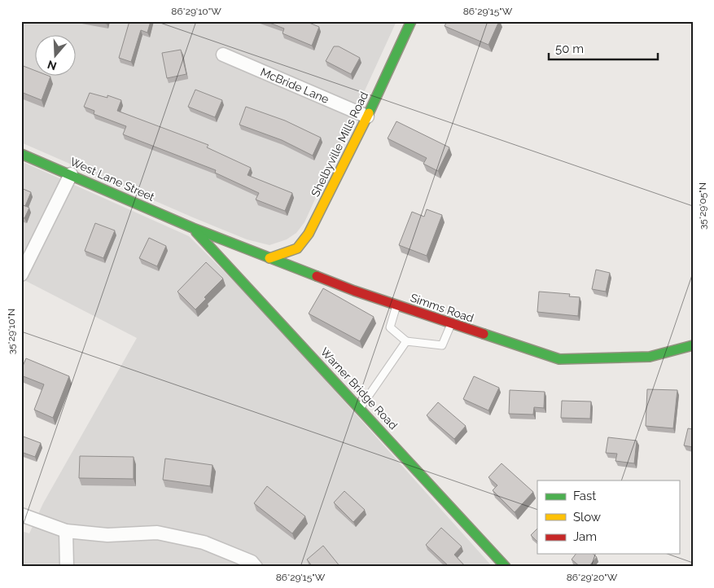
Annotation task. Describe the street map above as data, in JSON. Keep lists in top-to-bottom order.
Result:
{
  "streets": {
    "street": [
      "McBride Lane",
      "Shelbyville Mills Road",
      "West Lane Street",
      "Simms Road",
      "Warner Bridge Road"
    ]
  },
  "crossings": [
    ["McBride Lane", "Shelbyville Mills Road"],
    ["Shelbyville Mills Road", "Simms Road"],
    ["West Lane Street", "Simms Road"],
    ["West Lane Street", "Warner Bridge Road"],
    ["Simms Road", "Warner Bridge Road"]
  ],
  "legend": ["Fast", "Slow", "Jam"],
  "scale_bar": "50 m",
  "north": "bottom",
  "coordinates": [
    "86°29'10\"W",
    "86°29'15\"W",
    "35°29'05\"N",
    "35°29'10\"N",
    "86°29'20\"W"
  ]
}
